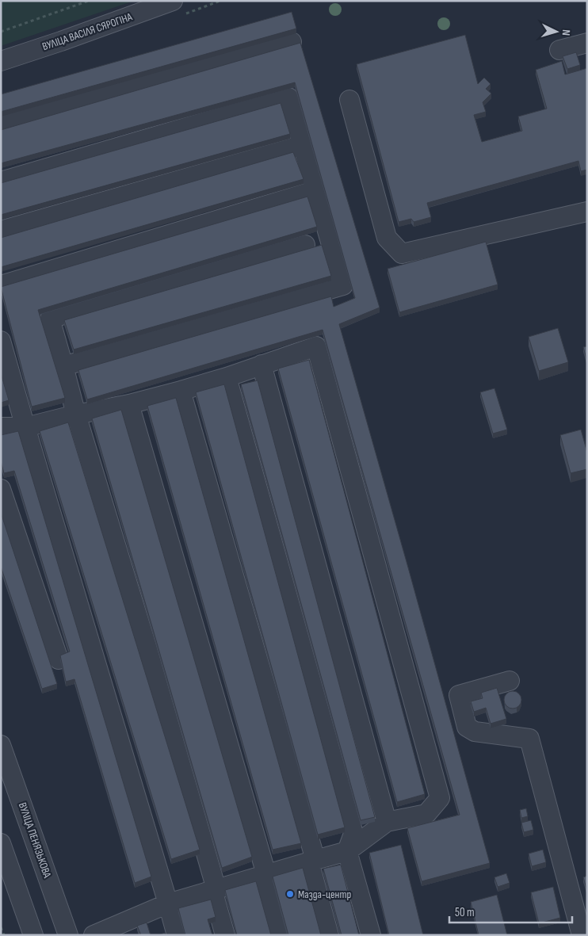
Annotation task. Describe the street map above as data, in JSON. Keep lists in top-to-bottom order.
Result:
{
  "streets": {
    "street": ["ВУЛІЦА ВАСІЛЯ СЯРОГІНА", "ВУЛІЦА ПЕНЯЗЬКОВА"]
  },
  "places": ["Мазда-центр"],
  "scale_bar": "50 m",
  "north": "right"
}
